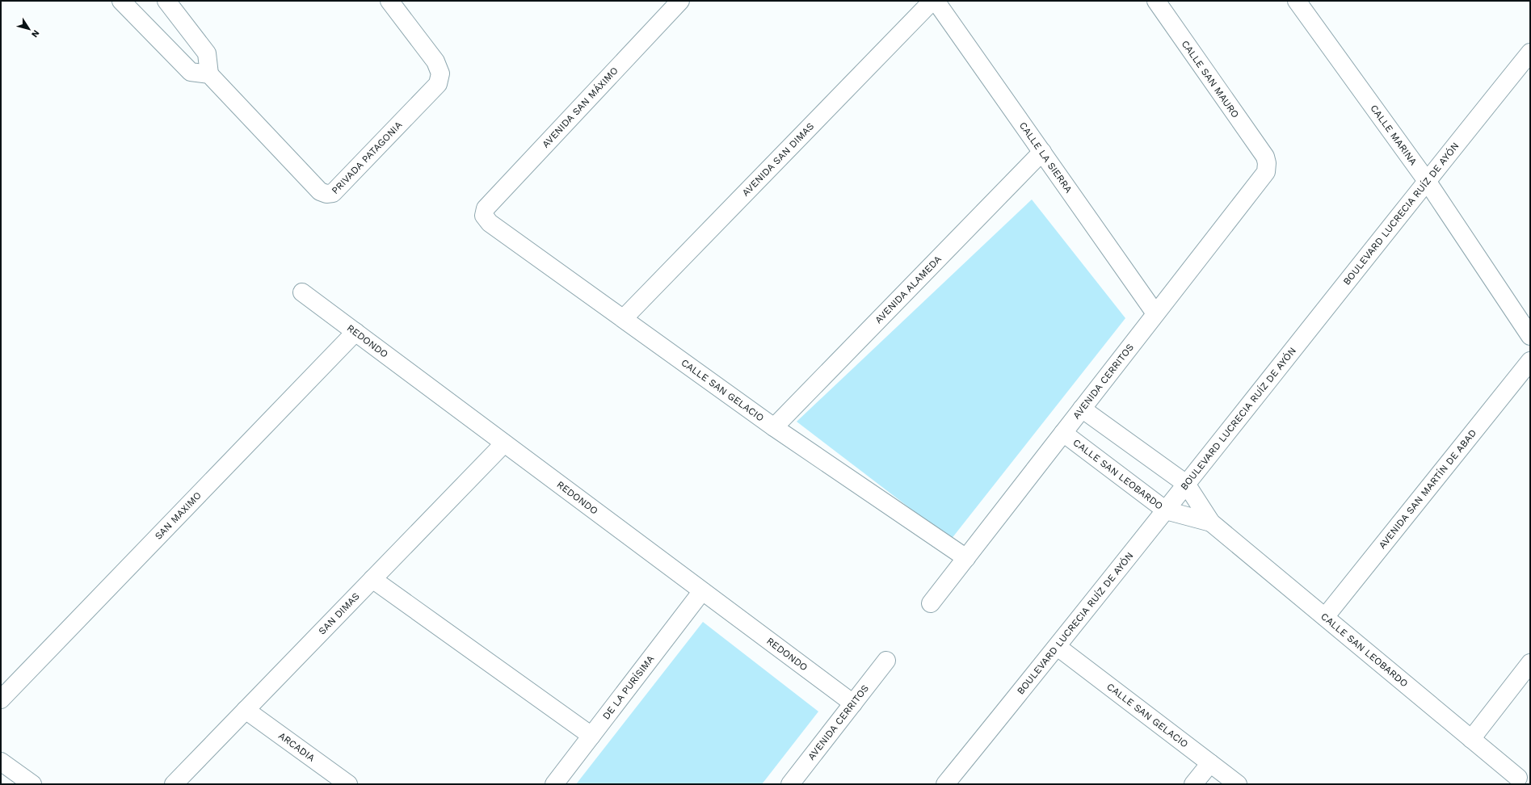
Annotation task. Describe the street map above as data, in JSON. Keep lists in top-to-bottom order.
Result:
{
  "streets": {
    "street": [
      "CALLE SAN MAURO",
      "AVENIDA SAN MÁXIMO",
      "CALLE MARINA",
      "PRIVADA PATAGONIA",
      "CALLE LA SIERRA",
      "AVENIDA SAN DIMAS",
      "BOULEVARD LUCRECIA RUÍZ DE AYÓN",
      "AVENIDA ALAMEDA",
      "REDONDO",
      "AVENIDA CERRITOS",
      "CALLE SAN GELACIO",
      "CALLE SAN LEOBARDO",
      "AVENIDA SAN MARTÍN DE ABAD",
      "SAN MAXIMO",
      "SAN DIMAS",
      "DE LA PURÍSIMA",
      "ARCADIA"
    ]
  },
  "crossings": [
    ["CALLE SAN MAURO", "AVENIDA CERRITOS"],
    ["AVENIDA SAN MÁXIMO", "CALLE SAN GELACIO"],
    ["CALLE MARINA", "BOULEVARD LUCRECIA RUÍZ DE AYÓN"],
    ["CALLE LA SIERRA", "AVENIDA ALAMEDA"],
    ["CALLE LA SIERRA", "AVENIDA CERRITOS"],
    ["AVENIDA SAN DIMAS", "CALLE SAN GELACIO"],
    ["BOULEVARD LUCRECIA RUÍZ DE AYÓN", "CALLE SAN GELACIO"],
    ["BOULEVARD LUCRECIA RUÍZ DE AYÓN", "CALLE SAN LEOBARDO"],
    ["AVENIDA ALAMEDA", "CALLE SAN GELACIO"],
    ["REDONDO", "AVENIDA CERRITOS"],
    ["REDONDO", "SAN MAXIMO"],
    ["REDONDO", "SAN DIMAS"],
    ["REDONDO", "DE LA PURÍSIMA"],
    ["AVENIDA CERRITOS", "CALLE SAN GELACIO"],
    ["AVENIDA CERRITOS", "CALLE SAN LEOBARDO"],
    ["CALLE SAN LEOBARDO", "AVENIDA SAN MARTÍN DE ABAD"],
    ["SAN DIMAS", "ARCADIA"]
  ],
  "north": "bottom right"
}
